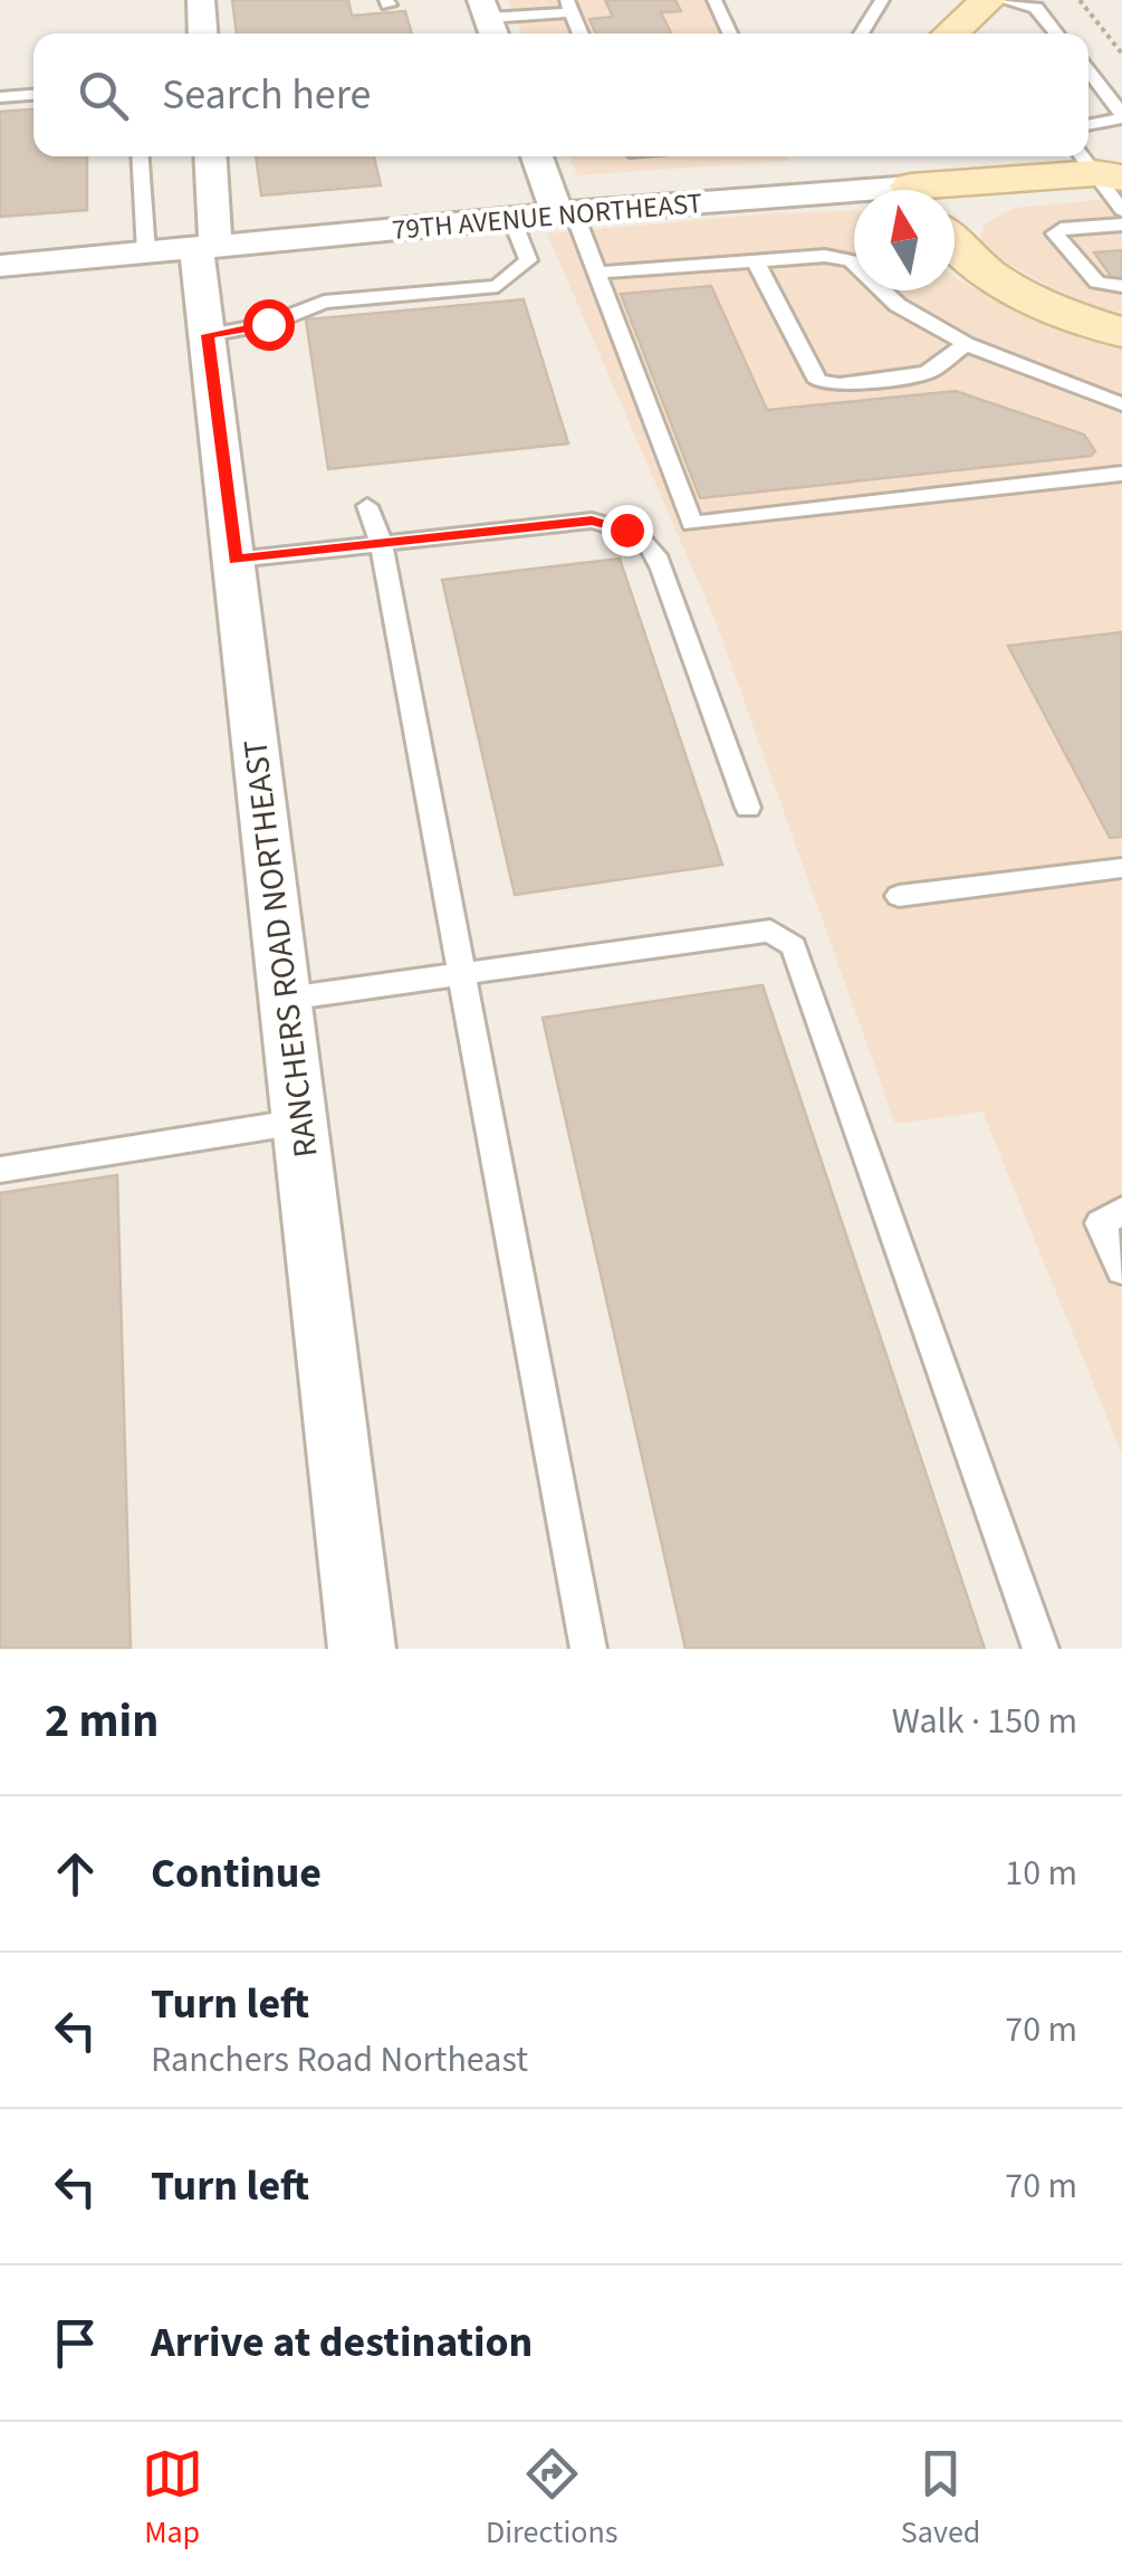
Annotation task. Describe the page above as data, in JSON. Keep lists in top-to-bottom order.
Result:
{
  "streets": {
    "street": ["79TH AVENUE NORTHEAST", "RANCHERS ROAD NORTHEAST"]
  },
  "crossings": [
    ["79TH AVENUE NORTHEAST", "RANCHERS ROAD NORTHEAST"]
  ],
  "north": "top",
  "page": {
    "search": "Search here",
    "heading": ["2 min", "Walk · 150 m"],
    "list": [
      ["Continue", "10 m"],
      ["Turn left", "Ranchers Road Northeast", "70 m"],
      ["Turn left", "70 m"],
      "Arrive at destination"
    ],
    "nav": ["Map", "Directions", "Saved"]
  }
}
